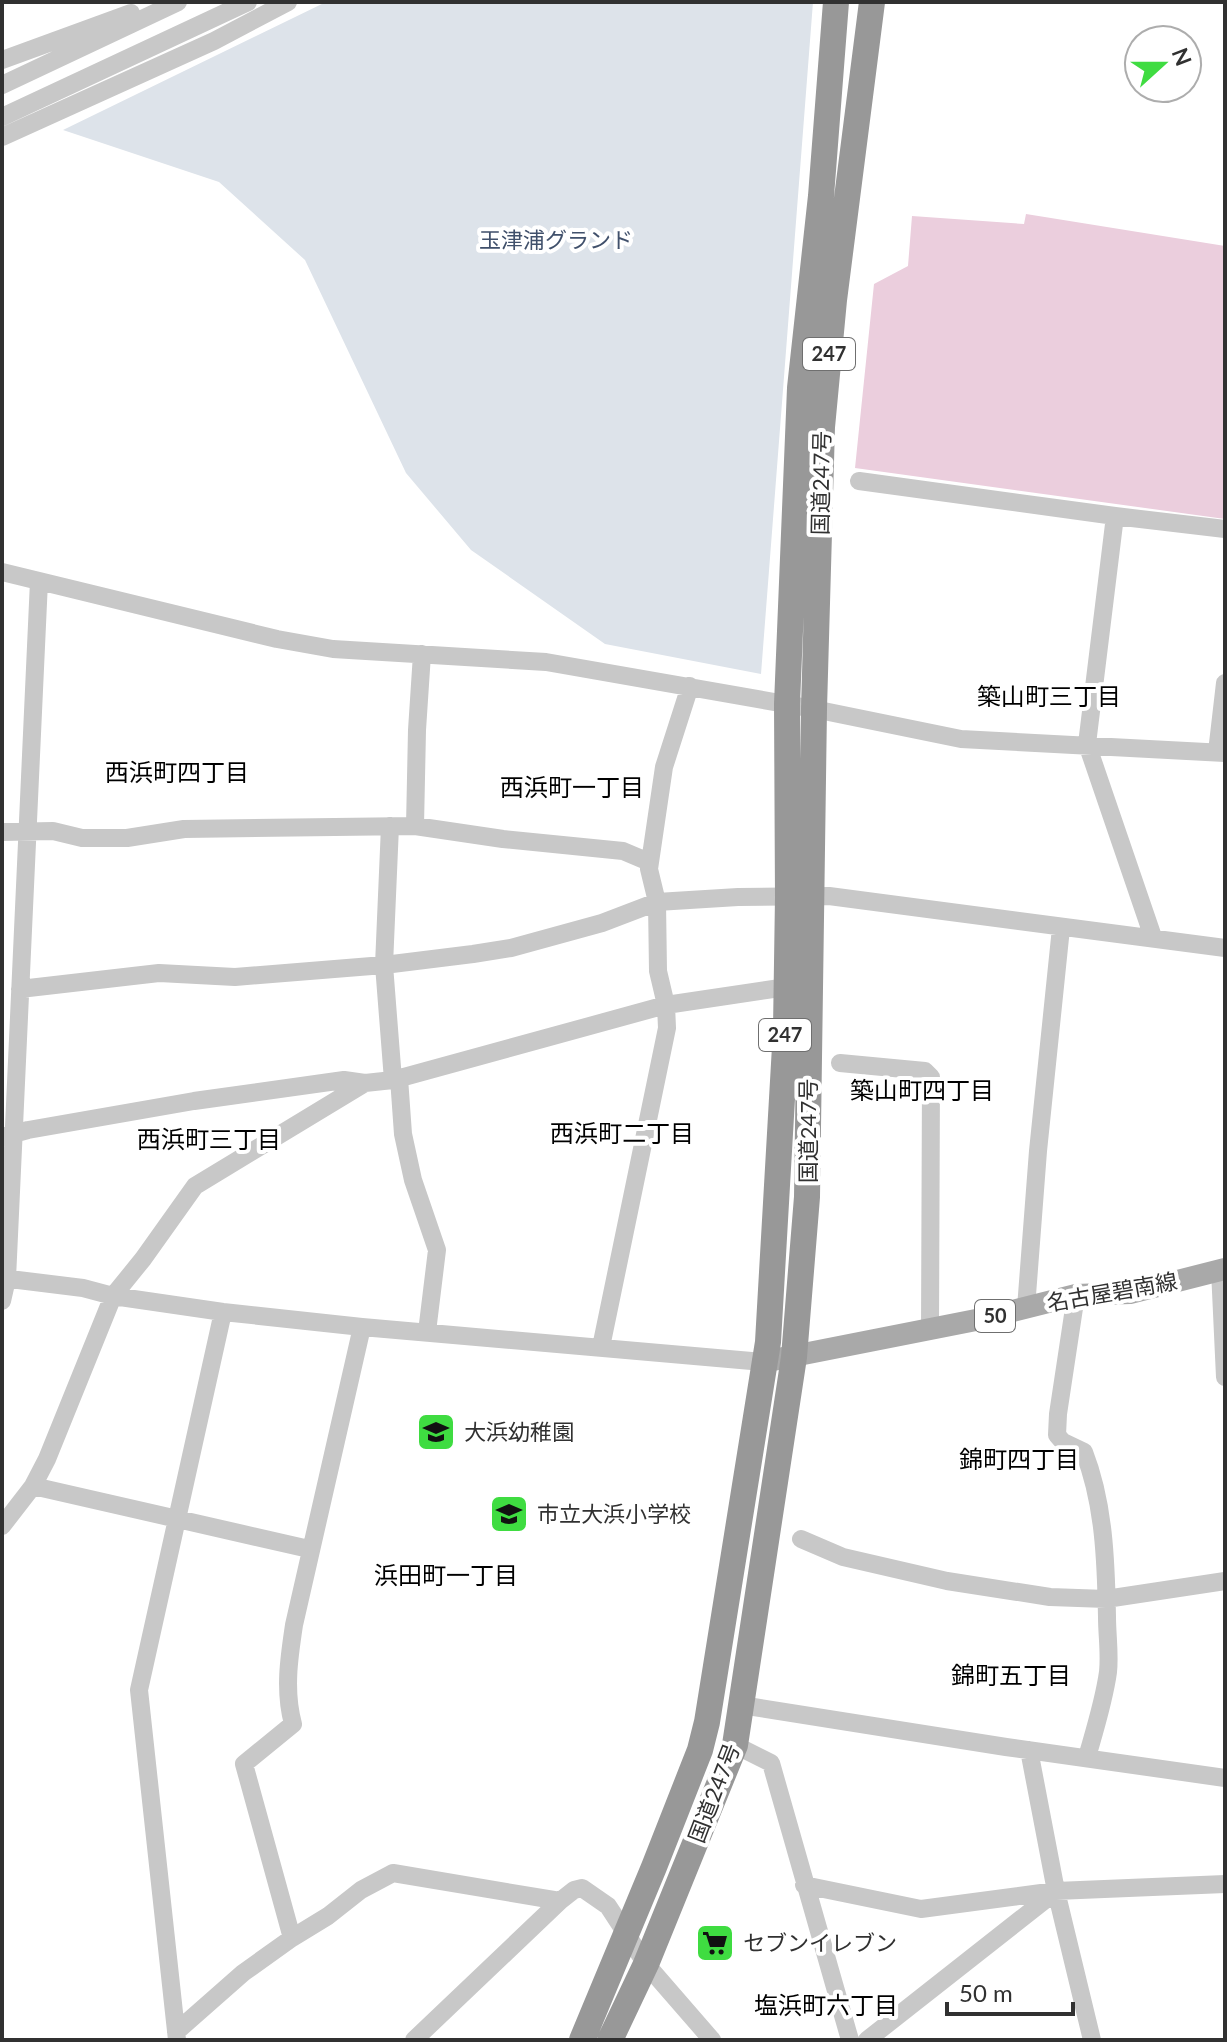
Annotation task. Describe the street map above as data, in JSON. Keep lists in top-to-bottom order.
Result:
{
  "streets": {
    "highway": ["247", "国道247号"],
    "main road": ["名古屋碧南線", "50"]
  },
  "crossings": [
    ["国道247号", "名古屋碧南線"]
  ],
  "districts": [
    "築山町三丁目",
    "西浜町四丁目",
    "西浜町一丁目",
    "築山町四丁目",
    "西浜町二丁目",
    "西浜町三丁目",
    "錦町四丁目",
    "浜田町一丁目",
    "錦町五丁目",
    "塩浜町六丁目"
  ],
  "parks": ["玉津浦グランド"],
  "places": {
    "school or university": ["大浜幼稚園", "市立大浜小学校"],
    "supermarket": ["セブンイレブン"]
  },
  "scale_bar": "50 m",
  "north": "right"
}
